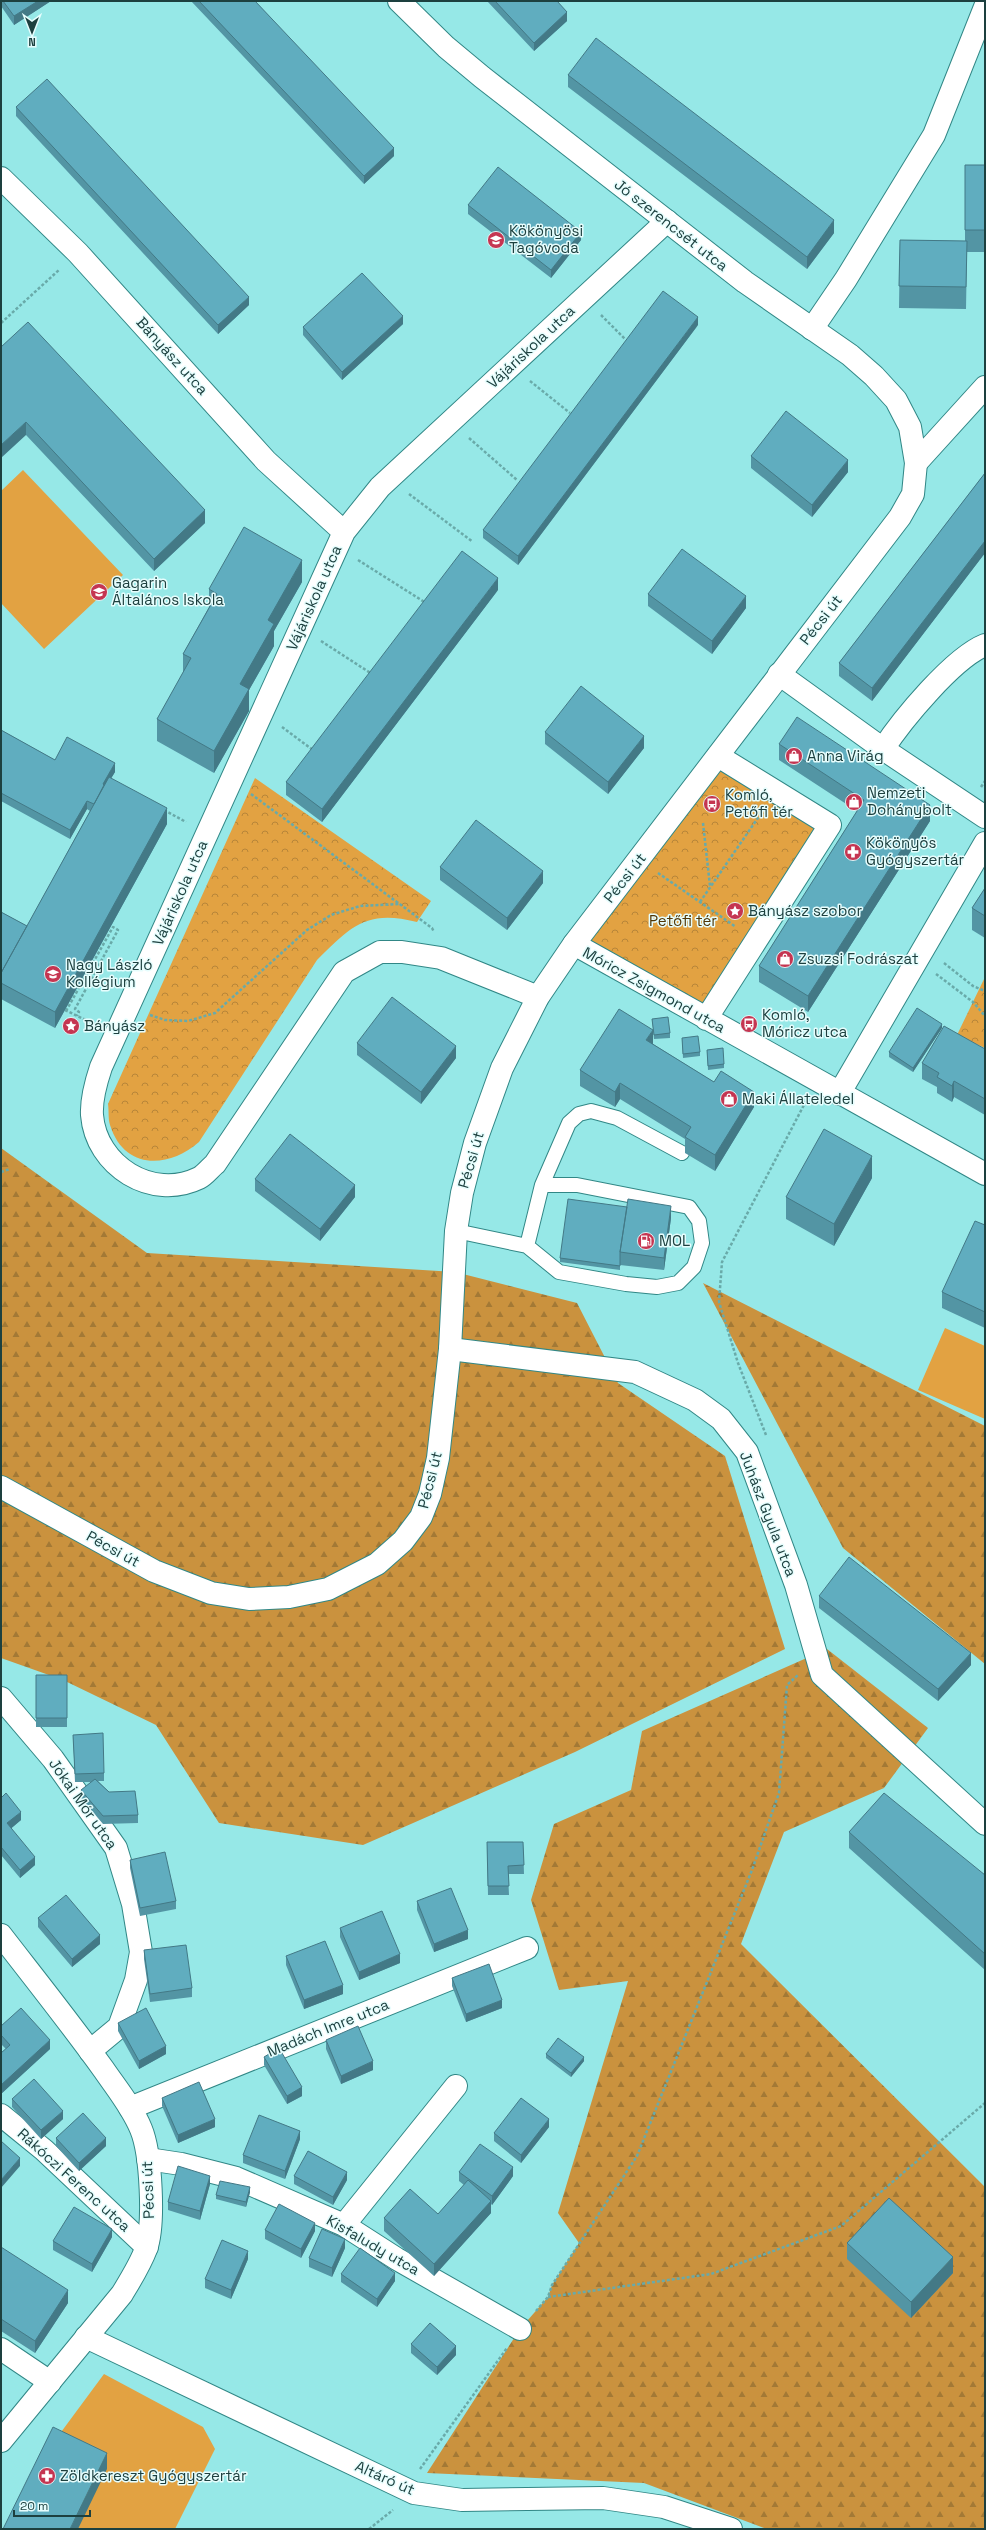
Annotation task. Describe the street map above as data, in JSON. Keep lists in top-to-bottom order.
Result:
{
  "streets": {
    "street": [
      "Jó szerencsét utca",
      "Vájáriskola utca",
      "Bányász utca",
      "Pécsi út",
      "Móricz Zsigmond utca",
      "Juhász Gyula utca",
      "Jókai Mór utca",
      "Madách Imre utca",
      "Rákóczi Ferenc utca",
      "Kisfaludy utca",
      "Altáró út"
    ]
  },
  "crossings": [
    ["Jó szerencsét utca", "Vájáriskola utca"],
    ["Jó szerencsét utca", "Pécsi út"],
    ["Vájáriskola utca", "Bányász utca"],
    ["Vájáriskola utca", "Pécsi út"],
    ["Pécsi út", "Móricz Zsigmond utca"],
    ["Pécsi út", "Juhász Gyula utca"],
    ["Pécsi út", "Jókai Mór utca"],
    ["Pécsi út", "Madách Imre utca"],
    ["Pécsi út", "Rákóczi Ferenc utca"],
    ["Pécsi út", "Kisfaludy utca"],
    ["Pécsi út", "Altáró út"]
  ],
  "parks": ["Petőfi tér"],
  "places": {
    "school or university": ["Kökönyösi Tagóvoda", "Gagarin Általános Iskola", "Nagy László Kollégium"],
    "shop": [
      "Anna Virág",
      "Nemzeti Dohánybolt",
      "Zsuzsi Fodrászat",
      "Maki Állateledel"
    ],
    "bus stop": ["Komló, Petőfi tér", "Komló, Móricz utca"],
    "pharmacy": ["Kökönyös Gyógyszertár", "Zöldkereszt Gyógyszertár"],
    "place": ["Bányász szobor", "Bányász"],
    "fuel station": ["MOL"]
  },
  "scale_bar": "20 m",
  "north": "bottom"
}
